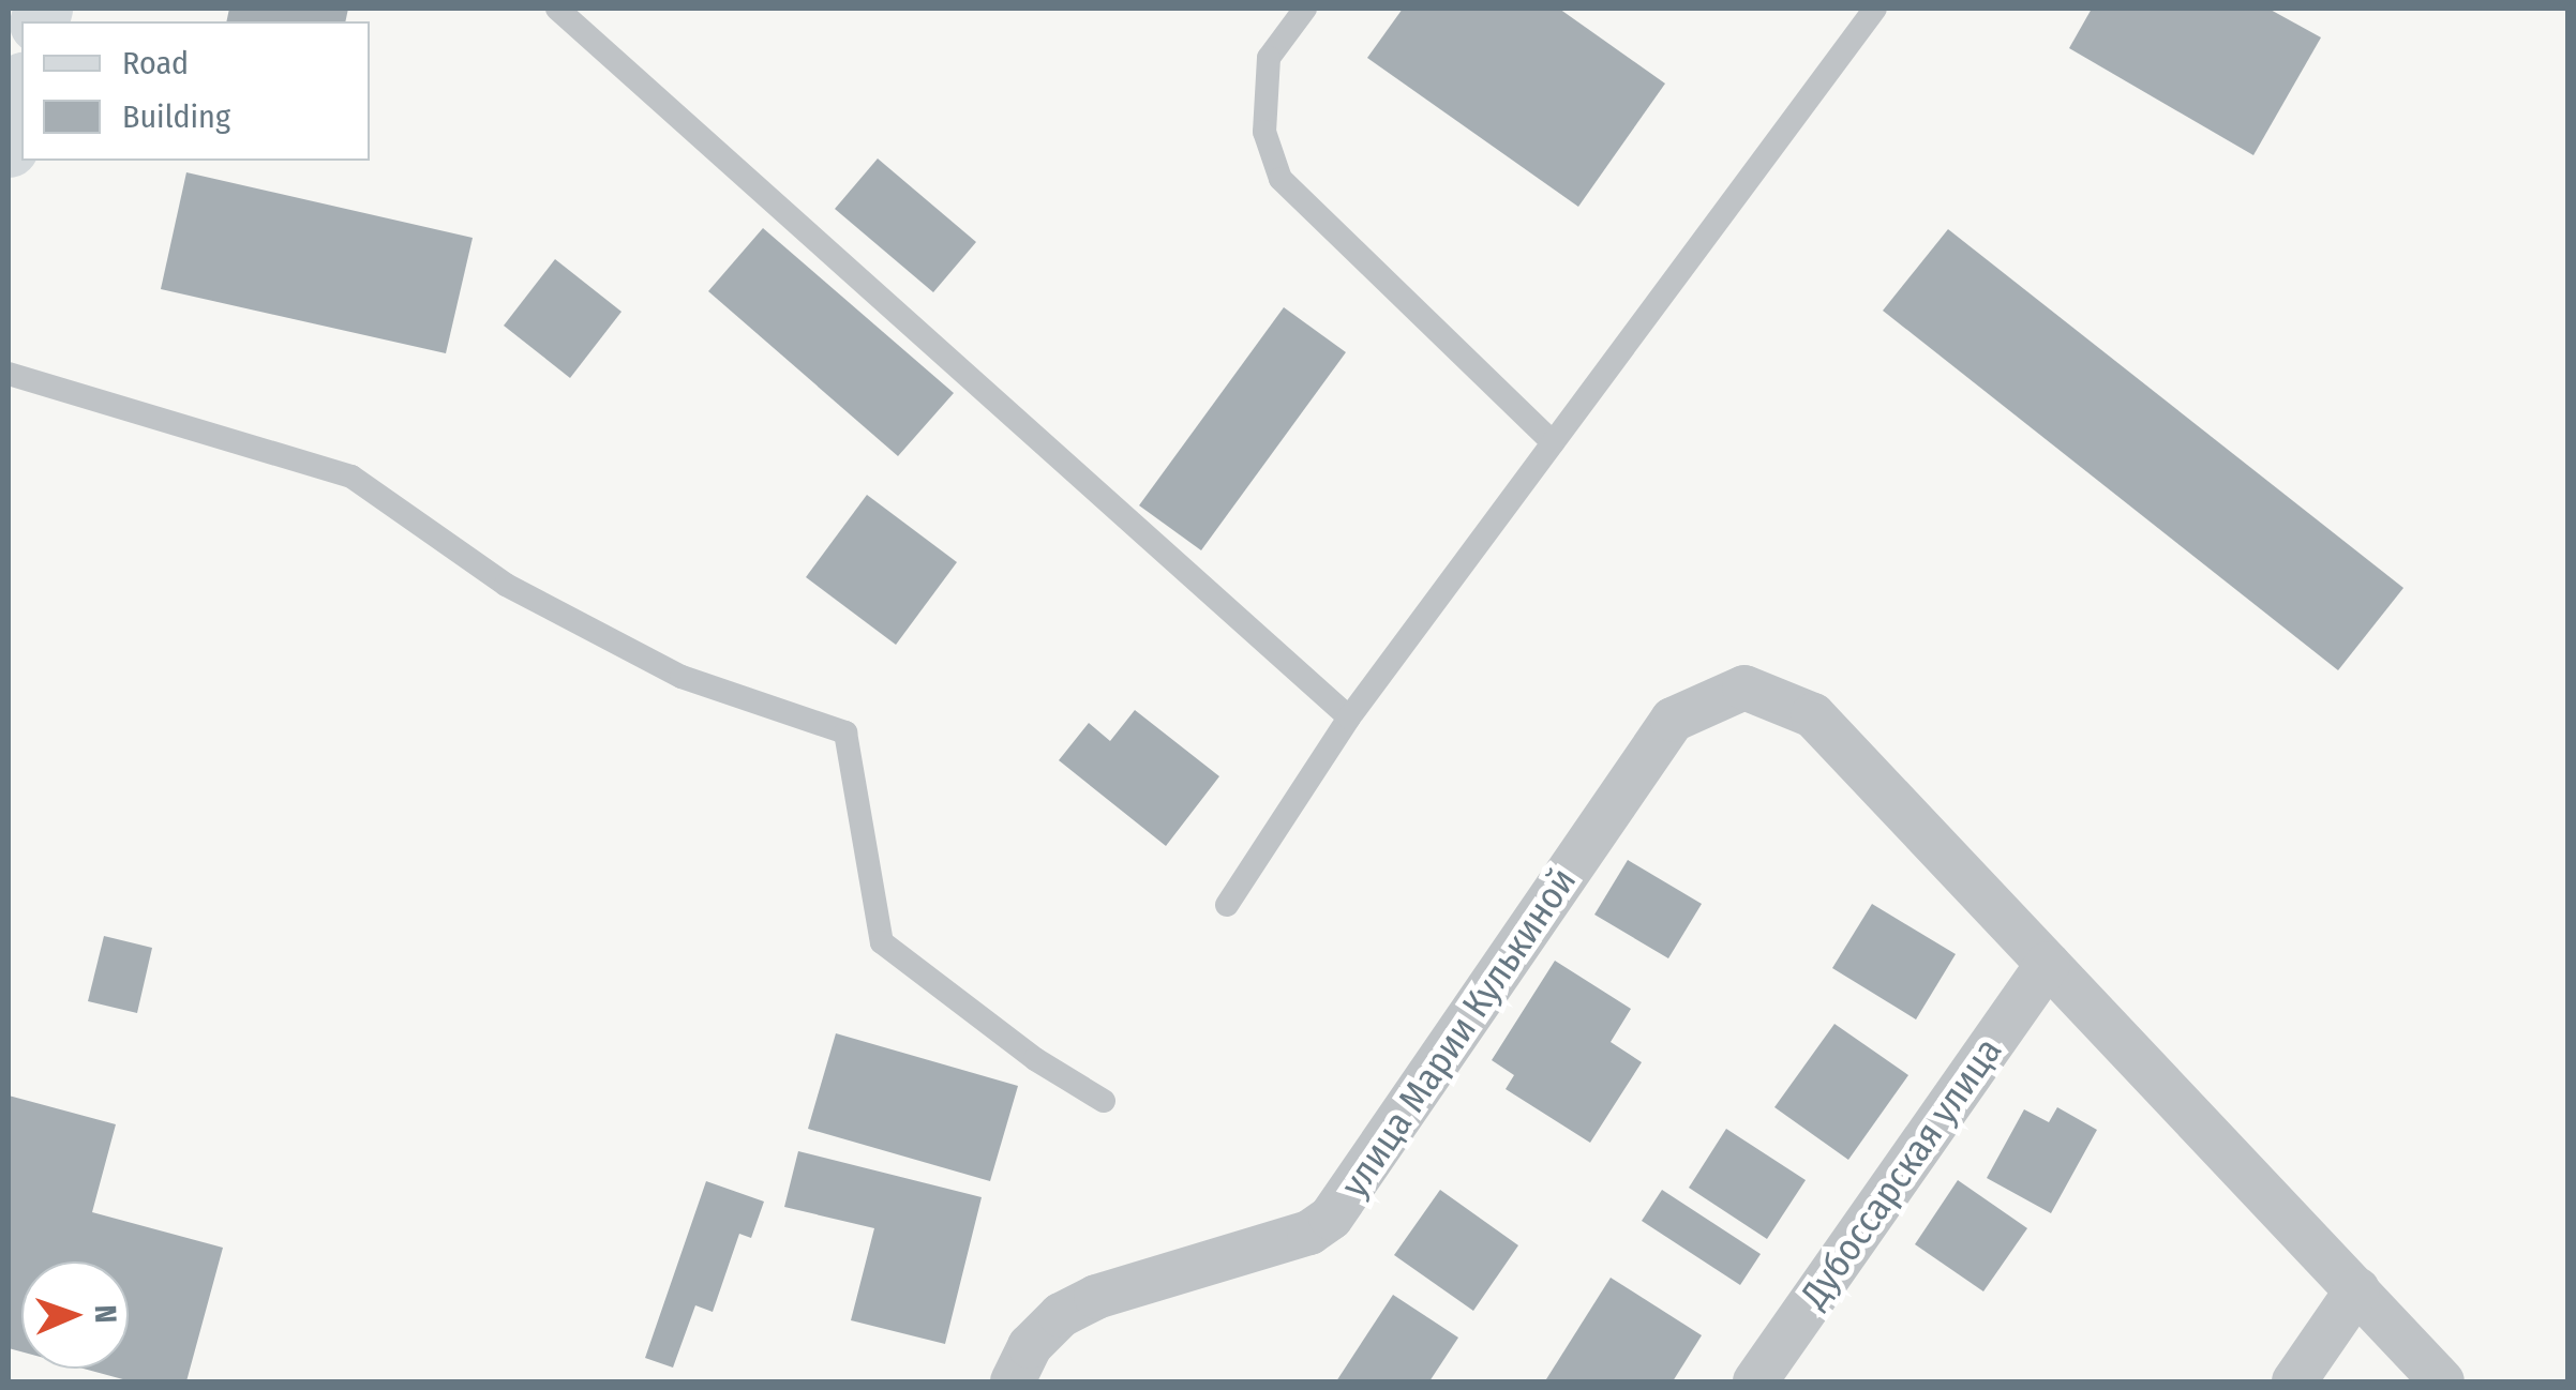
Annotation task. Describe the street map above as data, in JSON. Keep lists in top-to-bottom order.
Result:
{
  "streets": {
    "street": ["улица Марии Кулькиной", "Дубоссарская улица"]
  },
  "crossings": [
    ["улица Марии Кулькиной", "Дубоссарская улица"]
  ],
  "legend": ["Road", "Building"],
  "north": "right"
}
